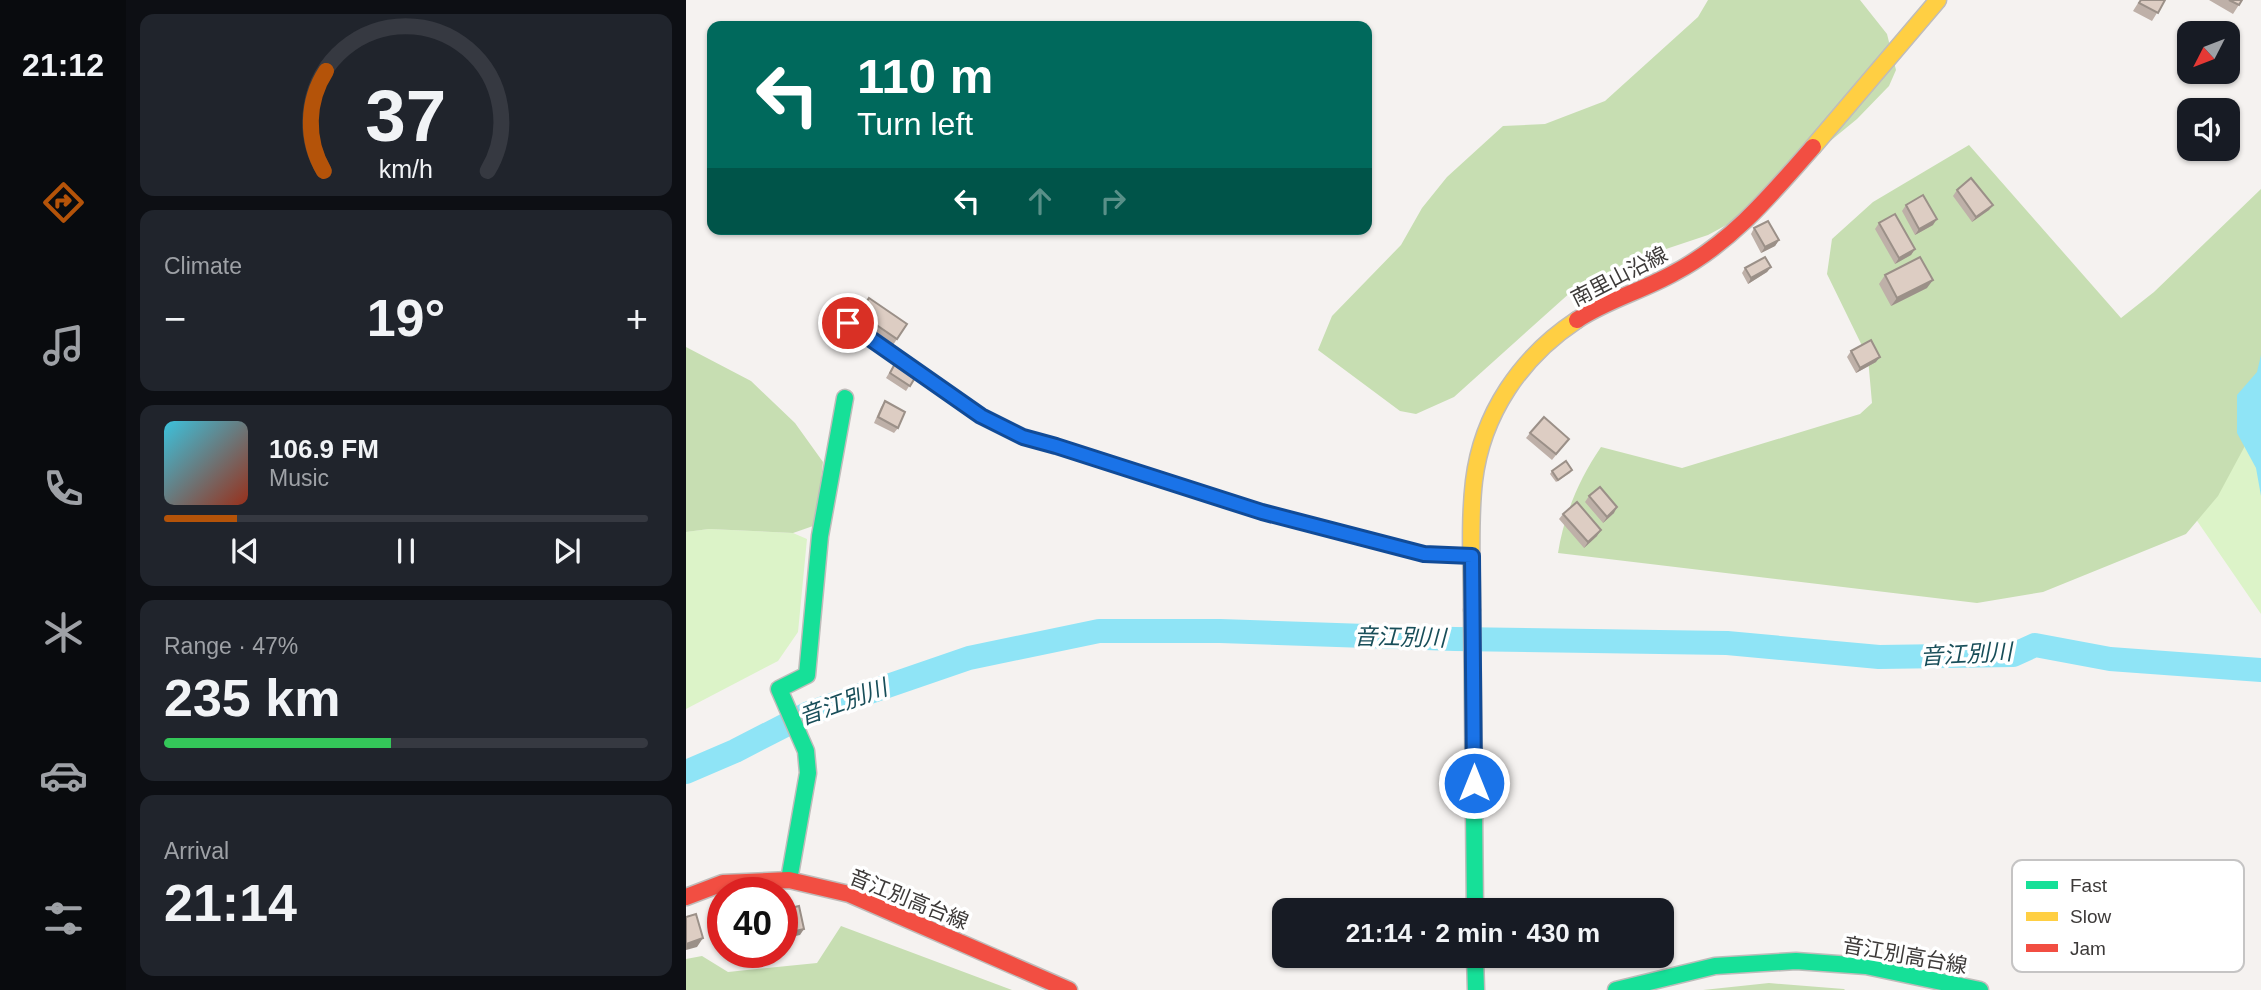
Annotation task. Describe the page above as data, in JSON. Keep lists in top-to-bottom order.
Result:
{
  "streets": {
    "street": ["南里山沿線", "音江別高台線"]
  },
  "water": ["音江別川"],
  "legend": ["Fast", "Slow", "Jam"],
  "north": "bottom left",
  "page": {
    "tabs": "21:12",
    "turn": ["110 m", "Turn left"],
    "tile": [
      "Climate",
      ["Range · 47%", "235 km"],
      ["Arrival", "21:14"]
    ],
    "heat": ["−", "19°", "+"],
    "song": ["106.9 FM", "Music"],
    "limit": "40",
    "trip": "21:14 · 2 min · 430 m",
    "gauge": ["37", "km/h"]
  }
}
